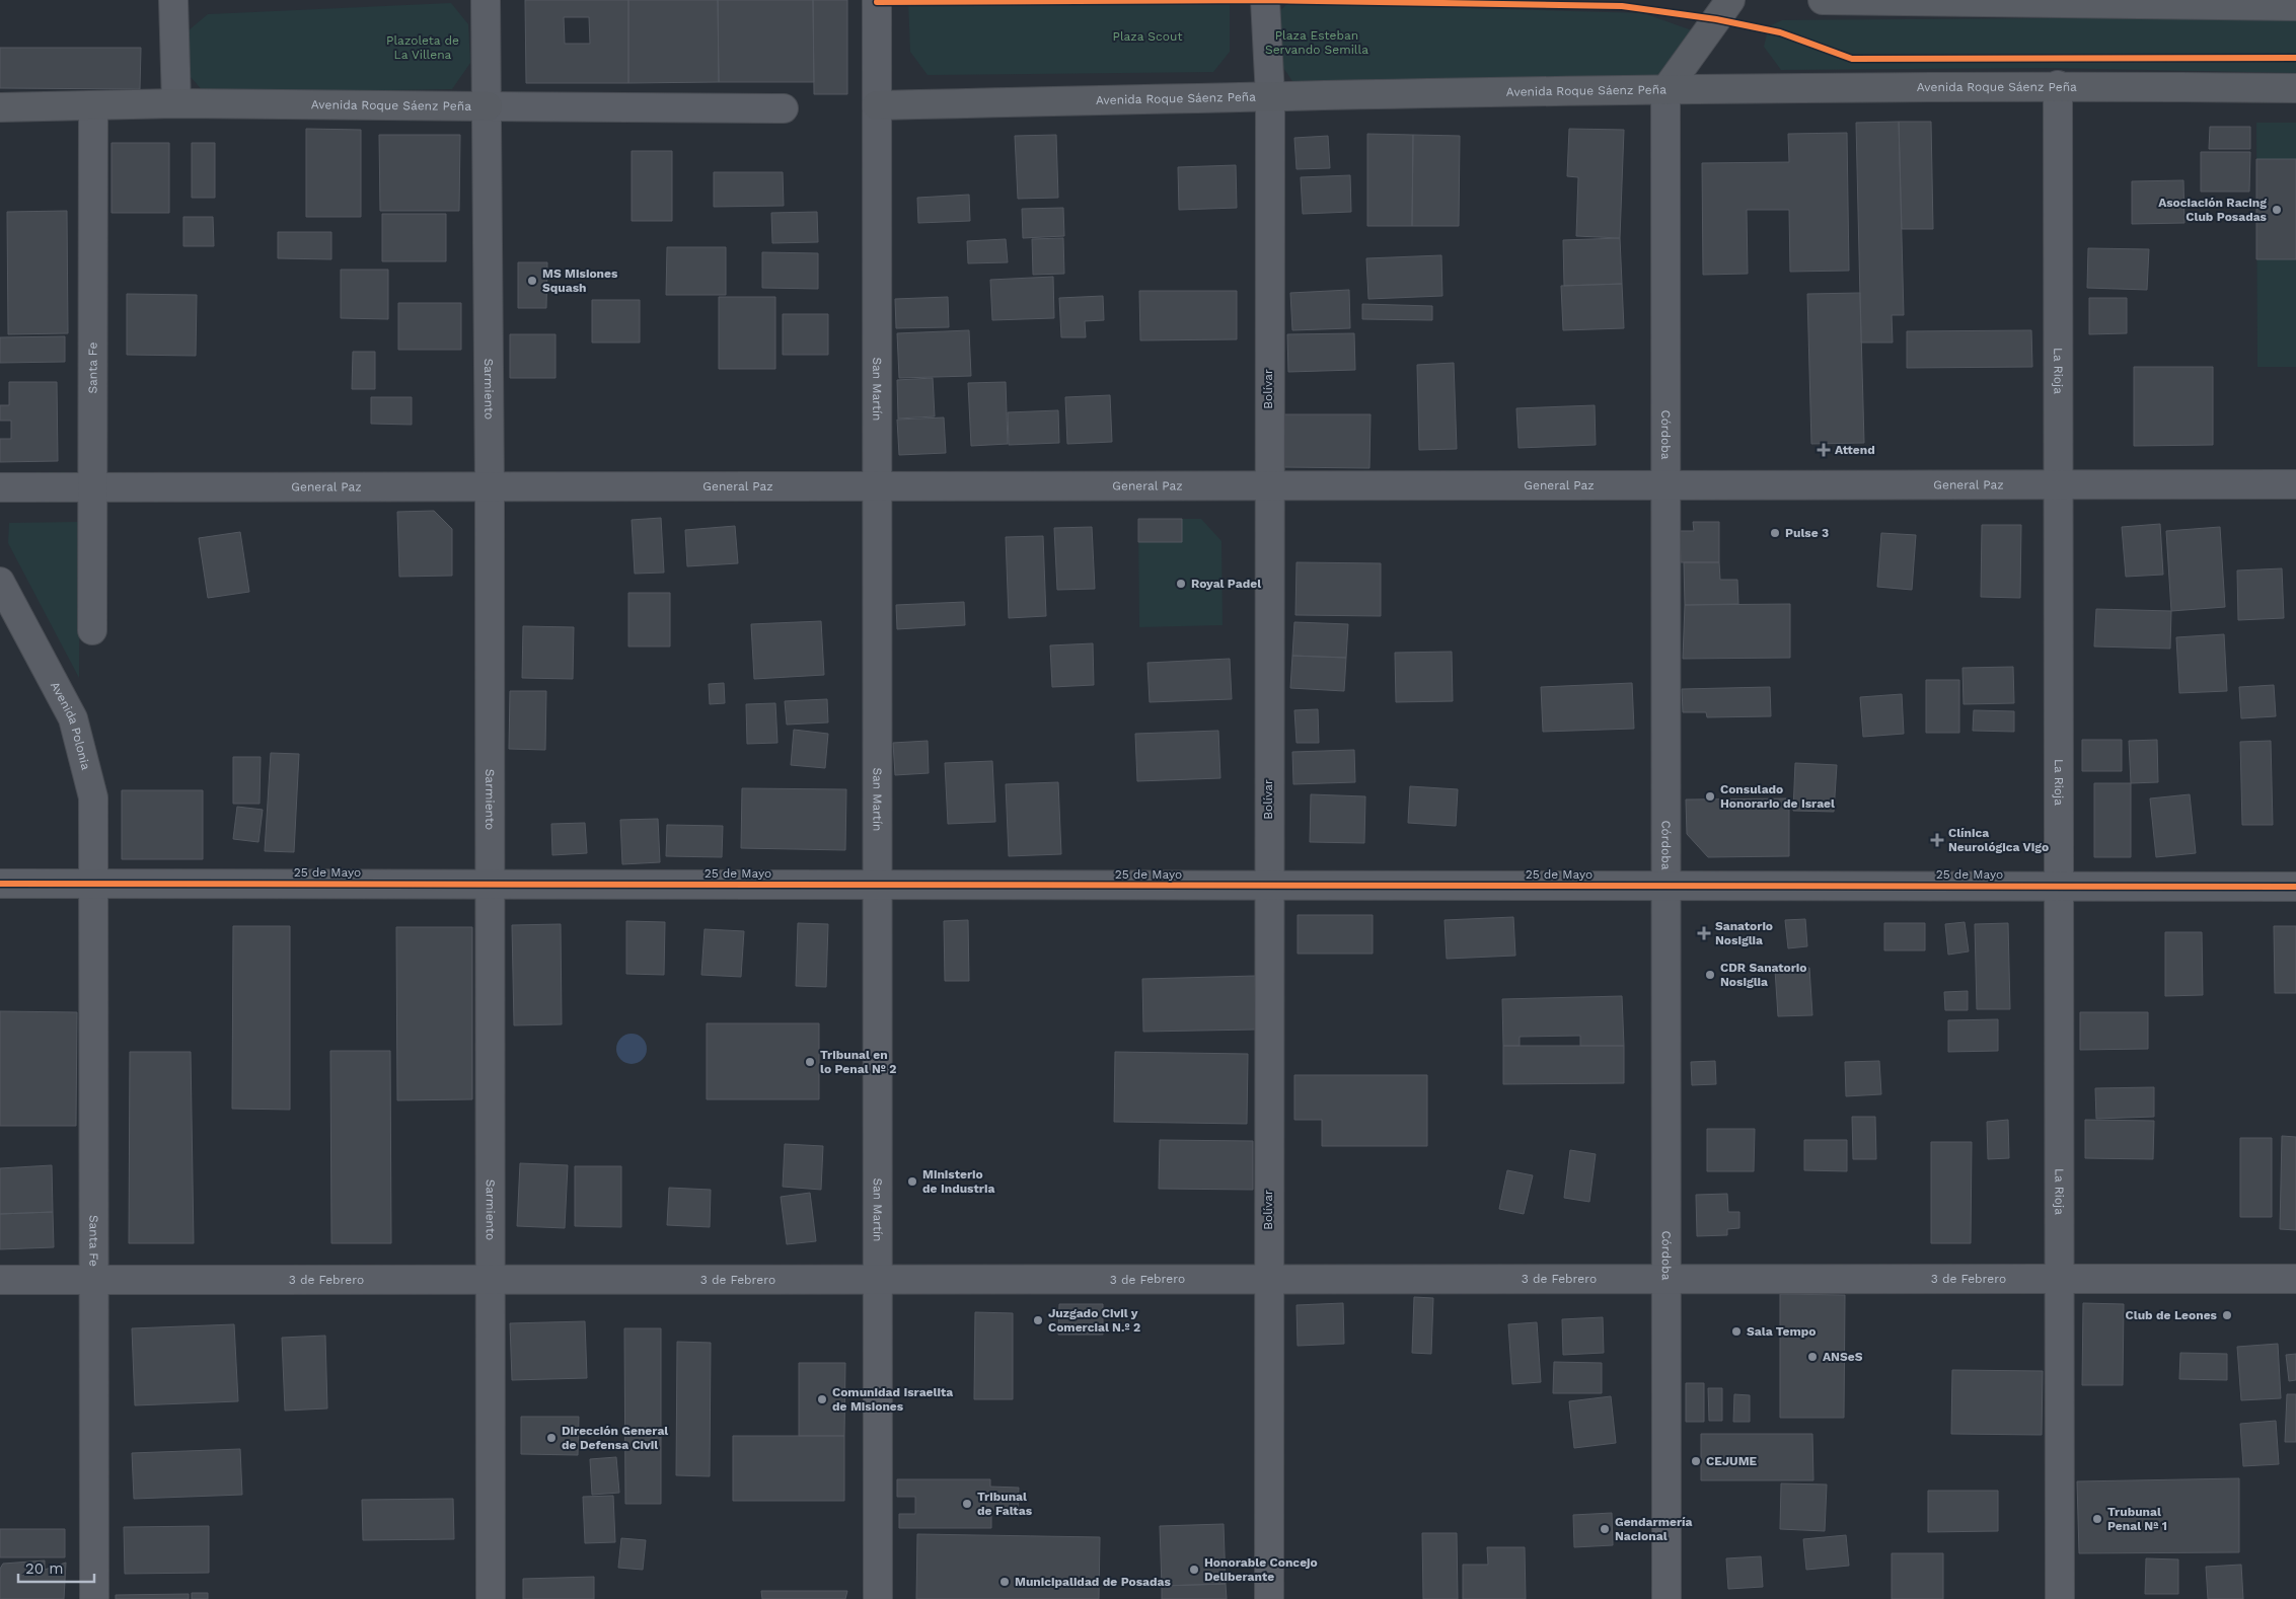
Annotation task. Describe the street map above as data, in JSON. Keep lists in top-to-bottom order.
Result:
{
  "streets": {
    "main road": ["Avenida Roque Sáenz Peña"],
    "street": [
      "Santa Fe",
      "La Rioja",
      "Sarmiento",
      "San Martín",
      "Bolívar",
      "Córdoba",
      "General Paz",
      "Avenida Polonia",
      "25 de Mayo",
      "3 de Febrero"
    ]
  },
  "crossings": [
    ["Avenida Roque Sáenz Peña", "Santa Fe"],
    ["Avenida Roque Sáenz Peña", "La Rioja"],
    ["Avenida Roque Sáenz Peña", "Sarmiento"],
    ["Avenida Roque Sáenz Peña", "San Martín"],
    ["Avenida Roque Sáenz Peña", "Bolívar"],
    ["Avenida Roque Sáenz Peña", "Córdoba"],
    ["Santa Fe", "General Paz"],
    ["Santa Fe", "Avenida Polonia"],
    ["Santa Fe", "25 de Mayo"],
    ["Santa Fe", "3 de Febrero"],
    ["La Rioja", "General Paz"],
    ["La Rioja", "25 de Mayo"],
    ["La Rioja", "3 de Febrero"],
    ["Sarmiento", "General Paz"],
    ["Sarmiento", "25 de Mayo"],
    ["Sarmiento", "3 de Febrero"],
    ["San Martín", "General Paz"],
    ["San Martín", "25 de Mayo"],
    ["San Martín", "3 de Febrero"],
    ["Bolívar", "General Paz"],
    ["Bolívar", "25 de Mayo"],
    ["Bolívar", "3 de Febrero"],
    ["Córdoba", "General Paz"],
    ["Córdoba", "25 de Mayo"],
    ["Córdoba", "3 de Febrero"],
    ["Avenida Polonia", "25 de Mayo"]
  ],
  "parks": ["Plaza Esteban Servando Semilla", "Plaza Scout", "Plazoleta de La Villena"],
  "places": {
    "other": [
      "Asociación Racing Club Posadas",
      "MS Misiones Squash",
      "Pulse 3",
      "Royal Padel",
      "Consulado Honorario de Israel",
      "CDR Sanatorio Nosiglia",
      "Tribunal en lo Penal Nº 2",
      "Ministerio de Industria",
      "Club de Leones",
      "Juzgado Civil y Comercial N.º 2",
      "Sala Tempo",
      "ANSeS",
      "Comunidad Israelita de Misiones",
      "Dirección General de Defensa Civil",
      "CEJUME",
      "Tribunal de Faltas",
      "Trubunal Penal Nª 1",
      "Gendarmería Nacional",
      "Honorable Concejo Deliberante",
      "Municipalidad de Posadas"
    ],
    "health": ["Attend", "Clínica Neurológica Vigo", "Sanatorio Nosiglia"]
  },
  "scale_bar": "20 m"
}
